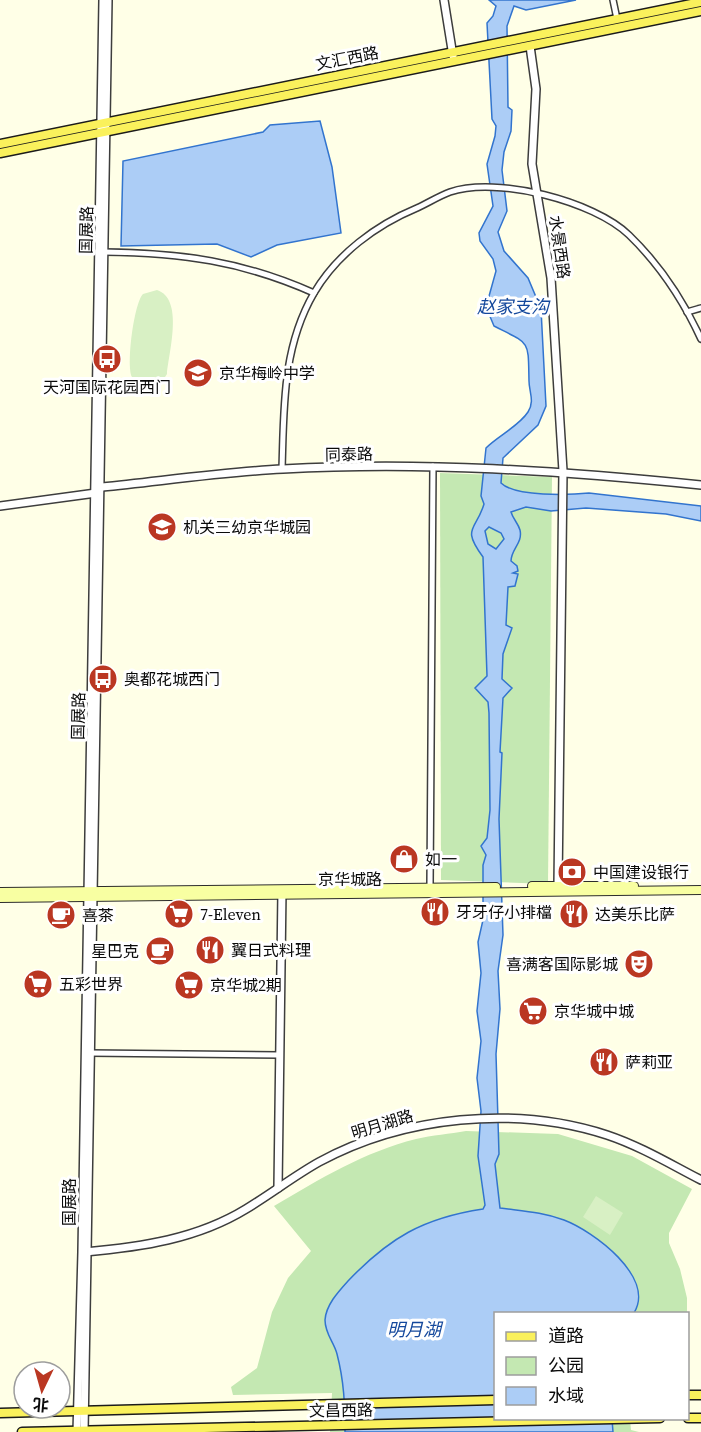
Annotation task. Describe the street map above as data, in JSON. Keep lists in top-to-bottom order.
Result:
{
  "streets": {
    "main road": ["文汇西路", "京华城路", "文昌西路"],
    "street": [
      "国展路",
      "水景西路",
      "同泰路",
      "明月湖路"
    ]
  },
  "crossings": [
    ["文汇西路", "国展路"],
    ["文汇西路", "水景西路"],
    ["国展路", "同泰路"],
    ["国展路", "京华城路"],
    ["国展路", "明月湖路"],
    ["国展路", "文昌西路"],
    ["水景西路", "同泰路"],
    ["水景西路", "京华城路"]
  ],
  "water": ["赵家支沟", "明月湖"],
  "places": {
    "bus stop": ["天河国际花园西门", "奥都花城西门"],
    "school or university": ["京华梅岭中学", "机关三幼京华城园"],
    "shop": ["如一"],
    "bank": ["中国建设银行"],
    "restaurant": [
      "牙牙仔小排檔",
      "达美乐比萨",
      "翼日式料理",
      "萨莉亚"
    ],
    "supermarket": [
      "7-Eleven",
      "五彩世界",
      "京华城2期",
      "京华城中城"
    ],
    "cafe": ["喜茶", "星巴克"],
    "theatre": ["喜满客国际影城"]
  },
  "legend": ["道路", "公园", "水域"],
  "north": "bottom"
}
